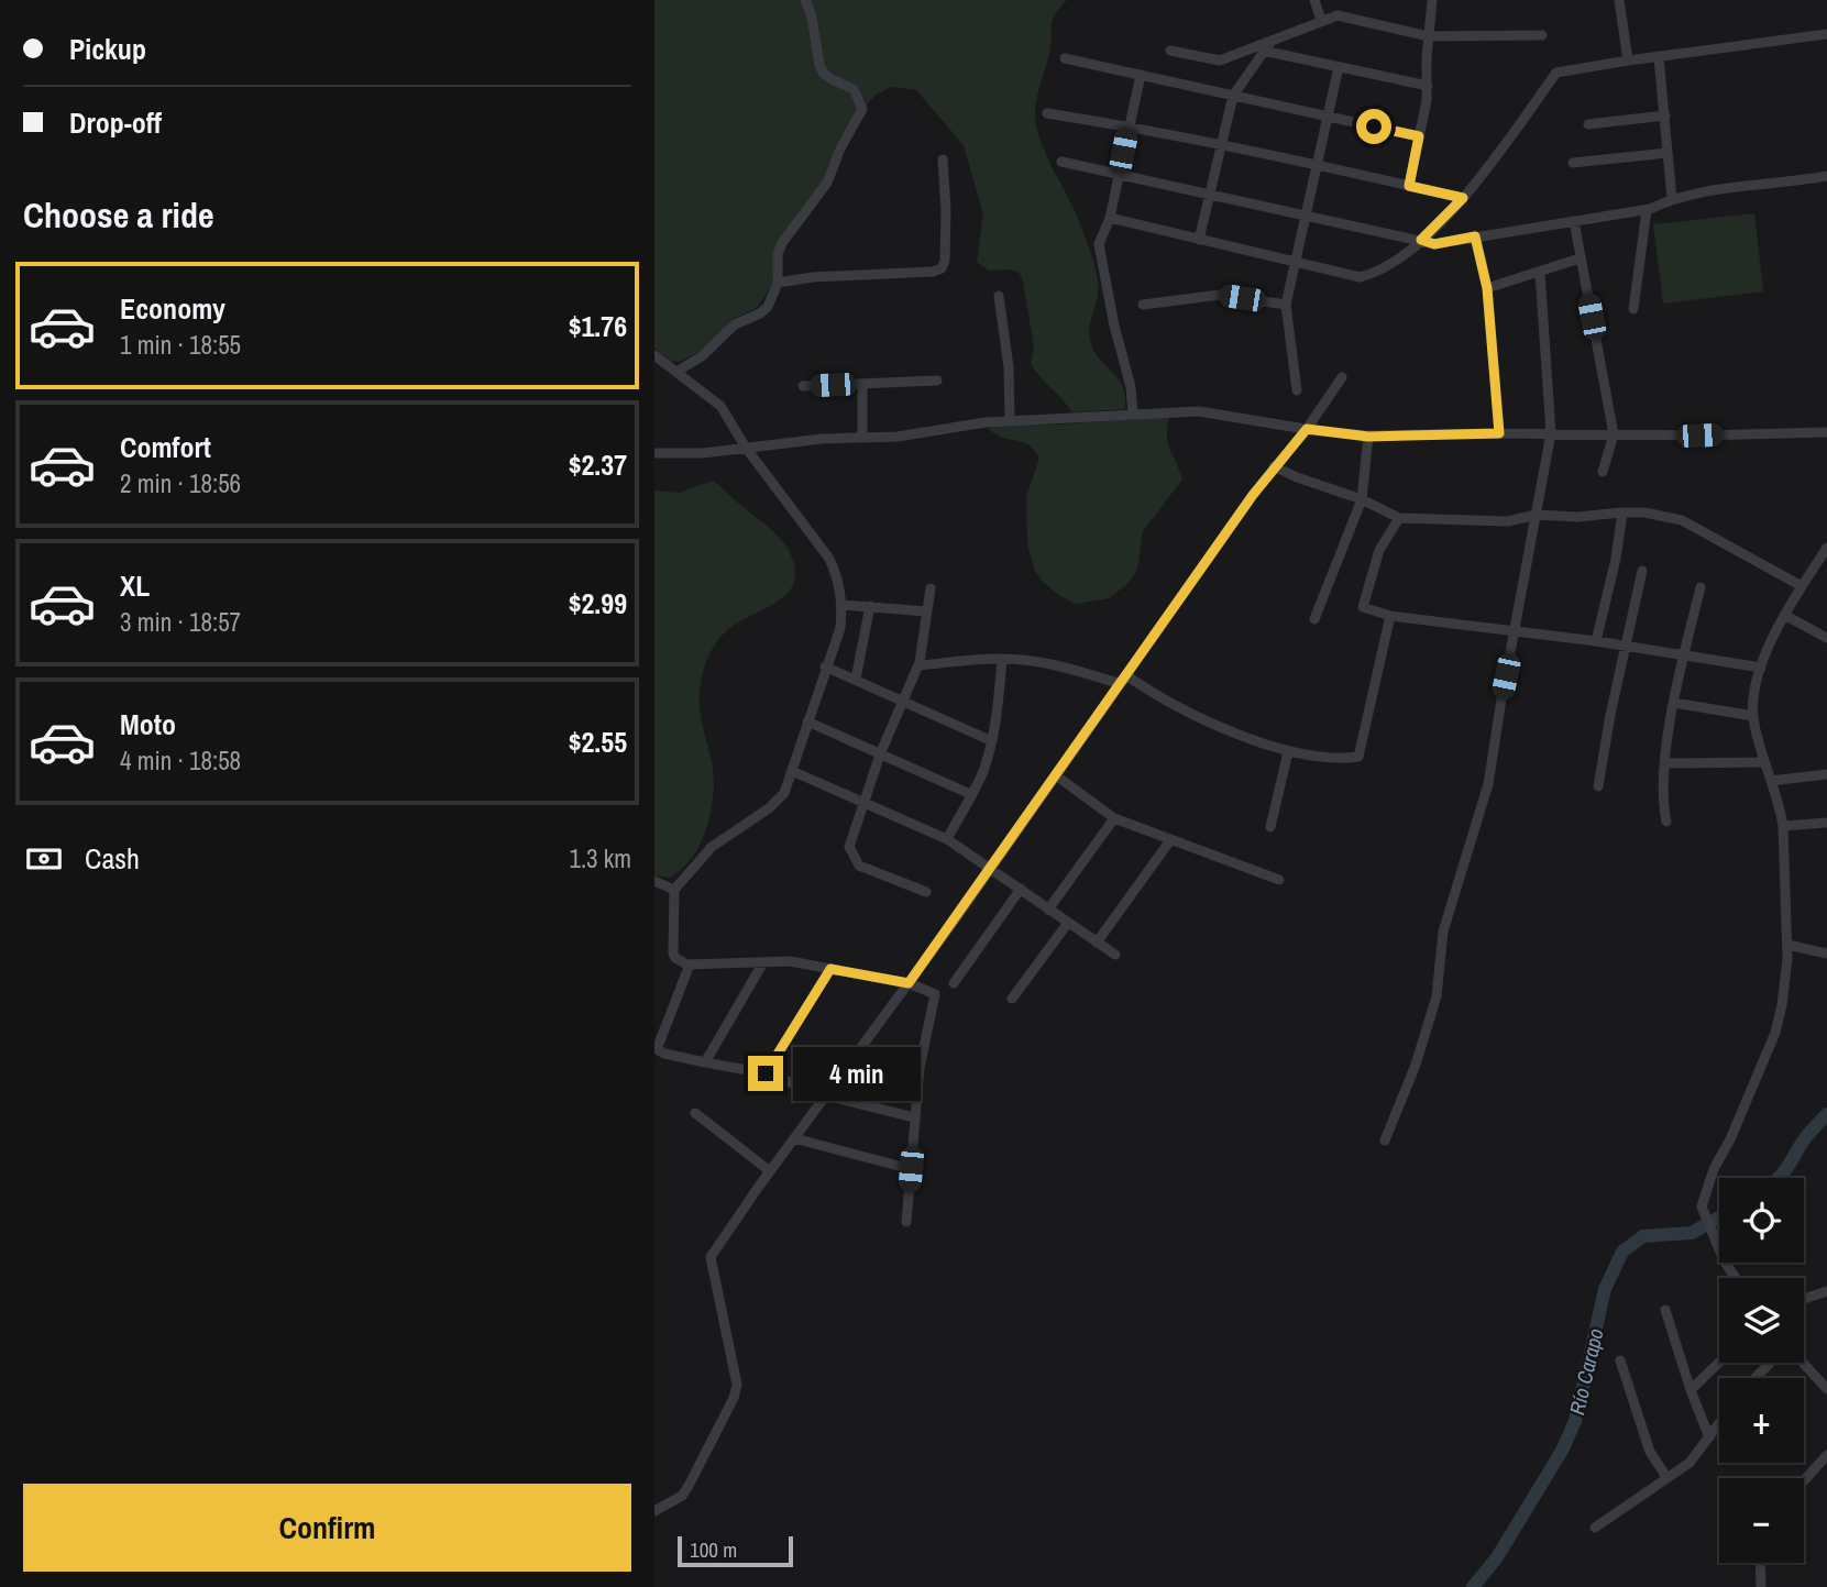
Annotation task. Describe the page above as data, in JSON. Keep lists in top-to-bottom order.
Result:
{
  "water": ["Río Carapo"],
  "scale_bar": "100 m",
  "page": {
    "banner": ["Pickup", "Drop-off"],
    "heading": "Choose a ride",
    "list": [
      {
        "name": "Economy",
        "note": "1 min · 18:55",
        "value": "$1.76"
      },
      {
        "name": "Comfort",
        "note": "2 min · 18:56",
        "value": "$2.37"
      },
      {
        "name": "XL",
        "note": "3 min · 18:57",
        "value": "$2.99"
      },
      {
        "name": "Moto",
        "note": "4 min · 18:58",
        "value": "$2.55"
      }
    ],
    "pay": ["Cash", "1.3 km"],
    "bubble": "4 min",
    "map_buttons": ["+", "−"],
    "buttons": "Confirm",
    "scale": "100 m"
  }
}
